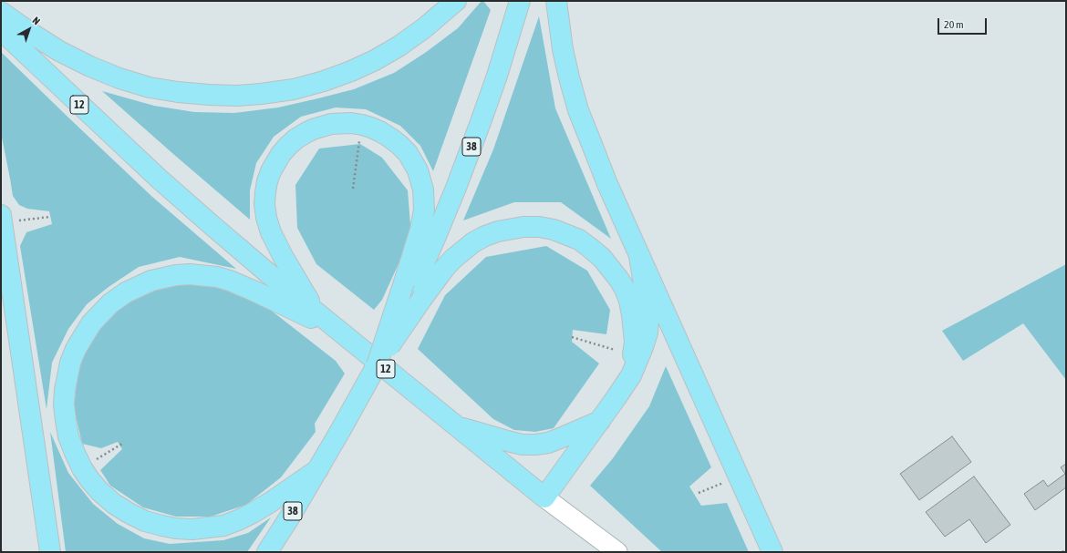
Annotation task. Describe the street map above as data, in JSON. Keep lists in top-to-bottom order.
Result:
{
  "streets": {
    "main road": ["12", "38"]
  },
  "scale_bar": "20 m",
  "north": "top right"
}
